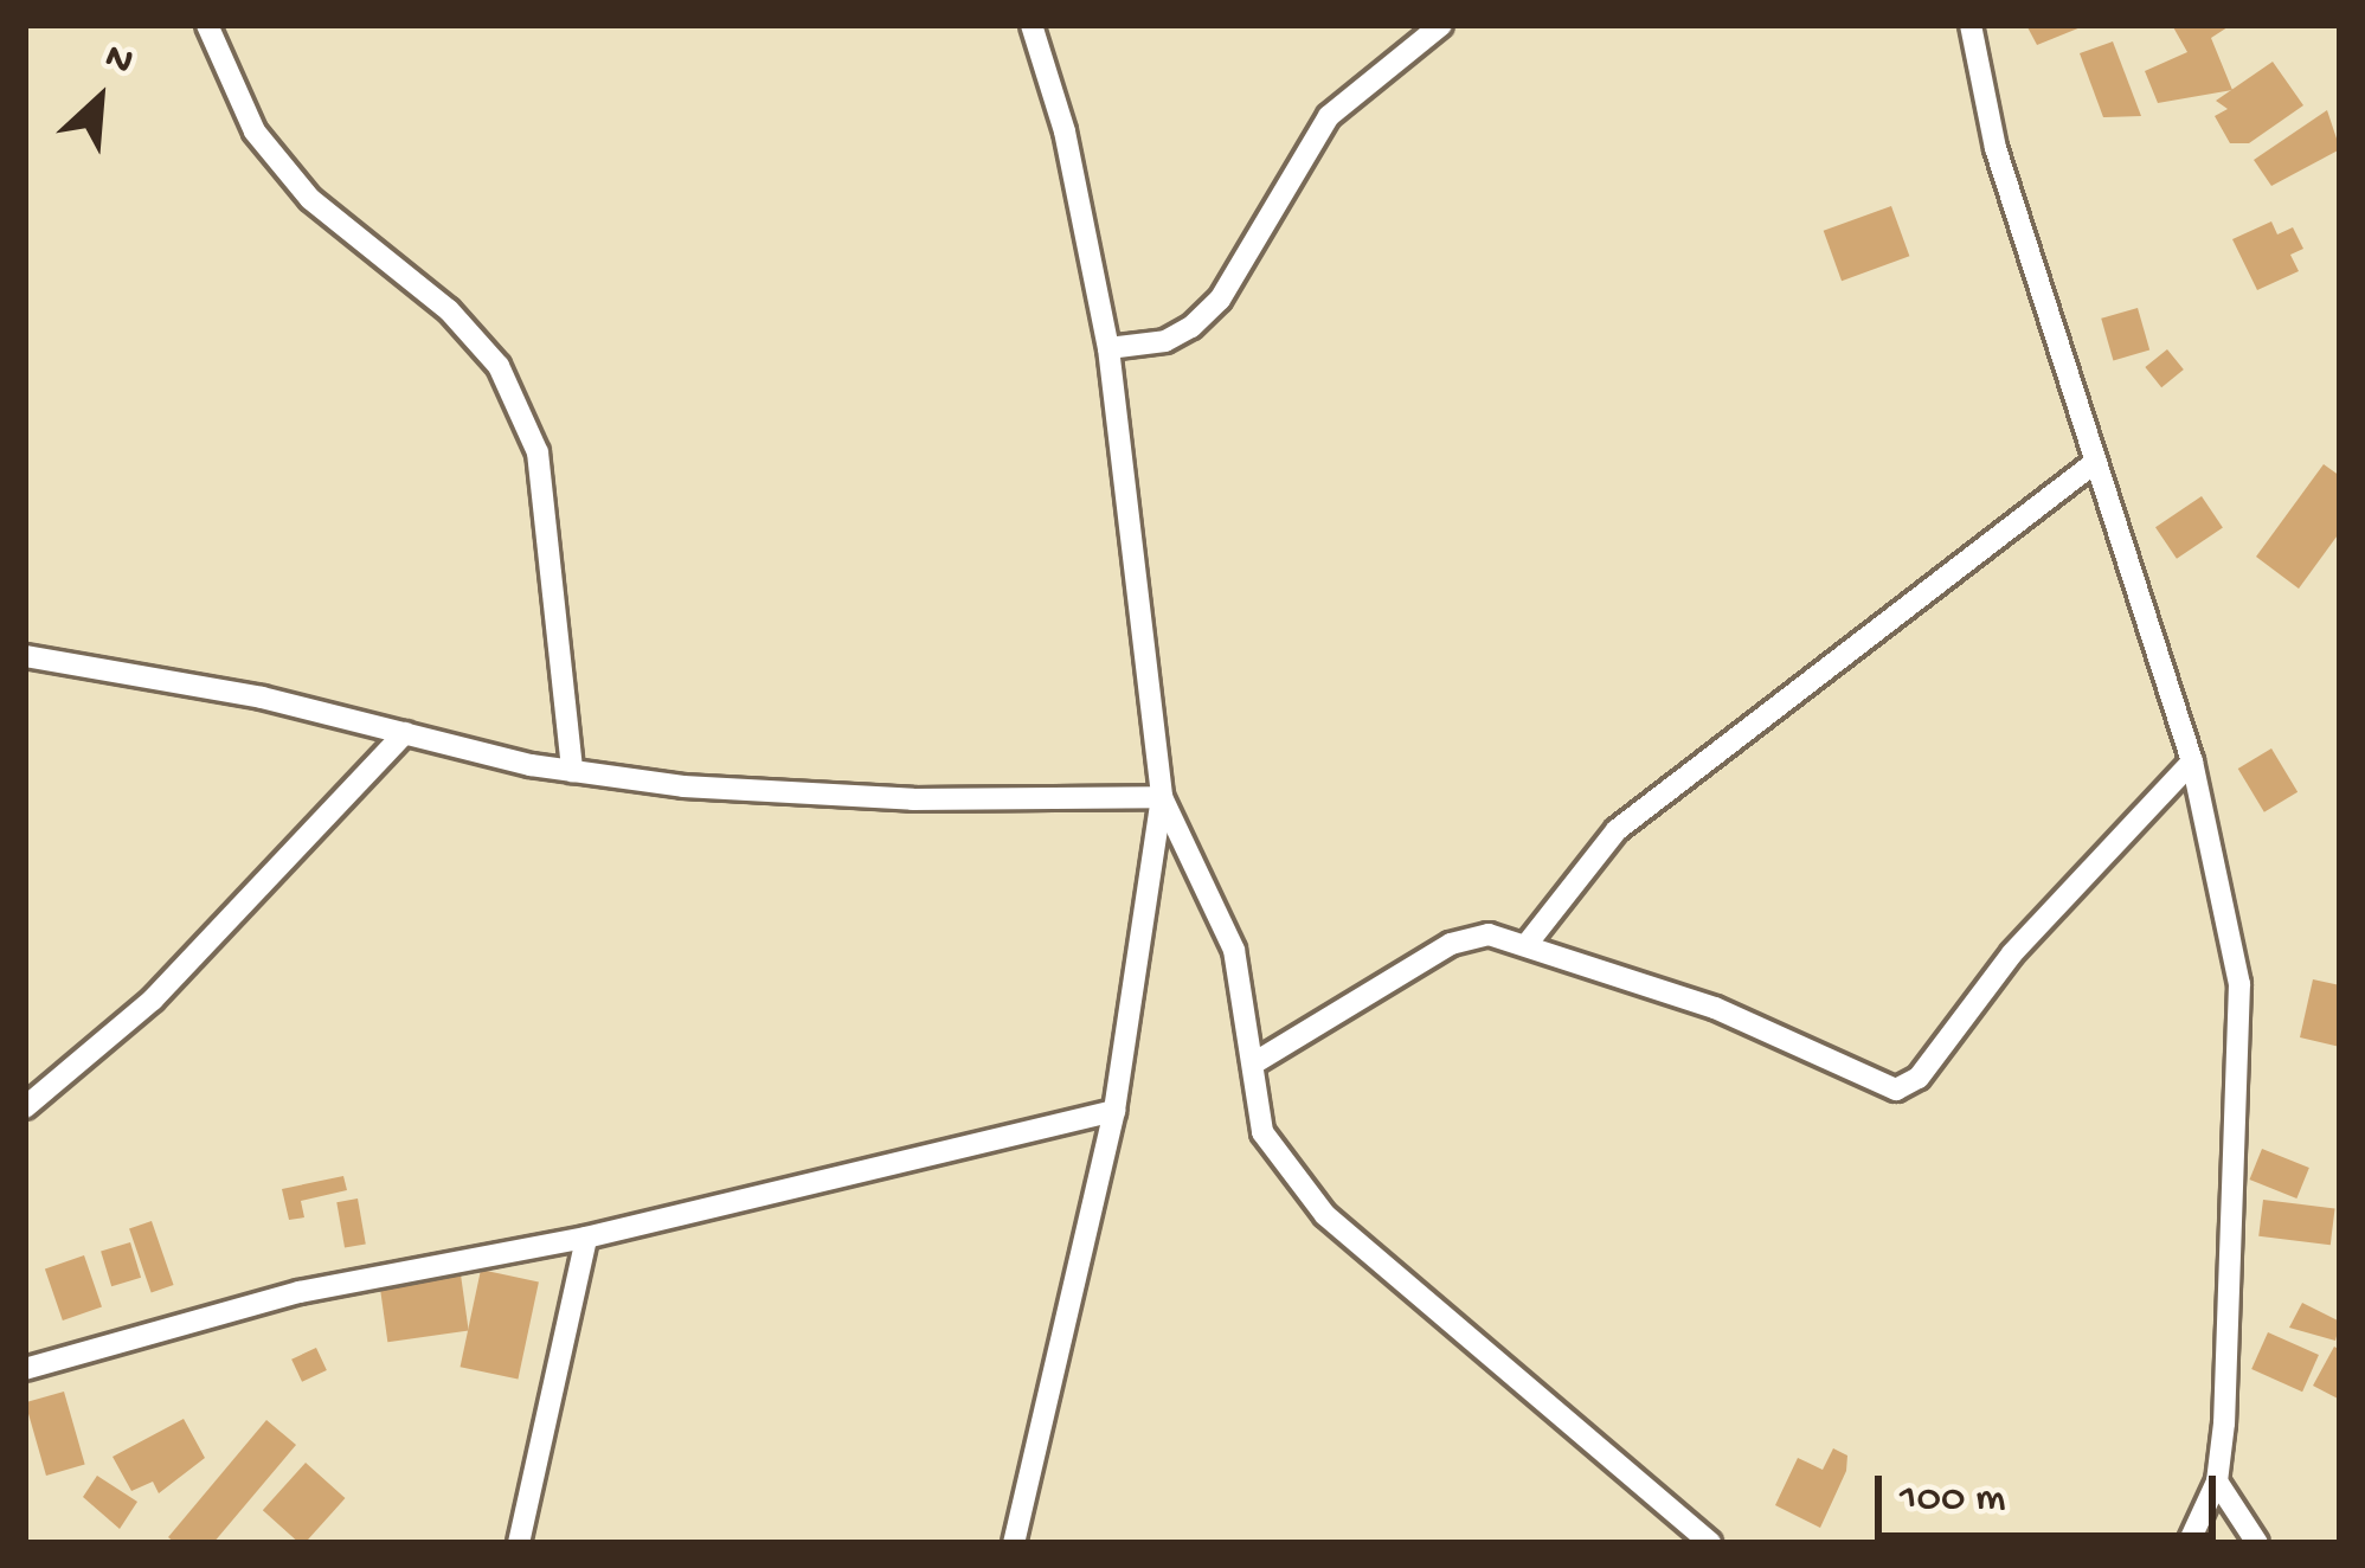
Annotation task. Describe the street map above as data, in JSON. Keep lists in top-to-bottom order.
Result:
{
  "scale_bar": "100 m",
  "north": "top right"
}
